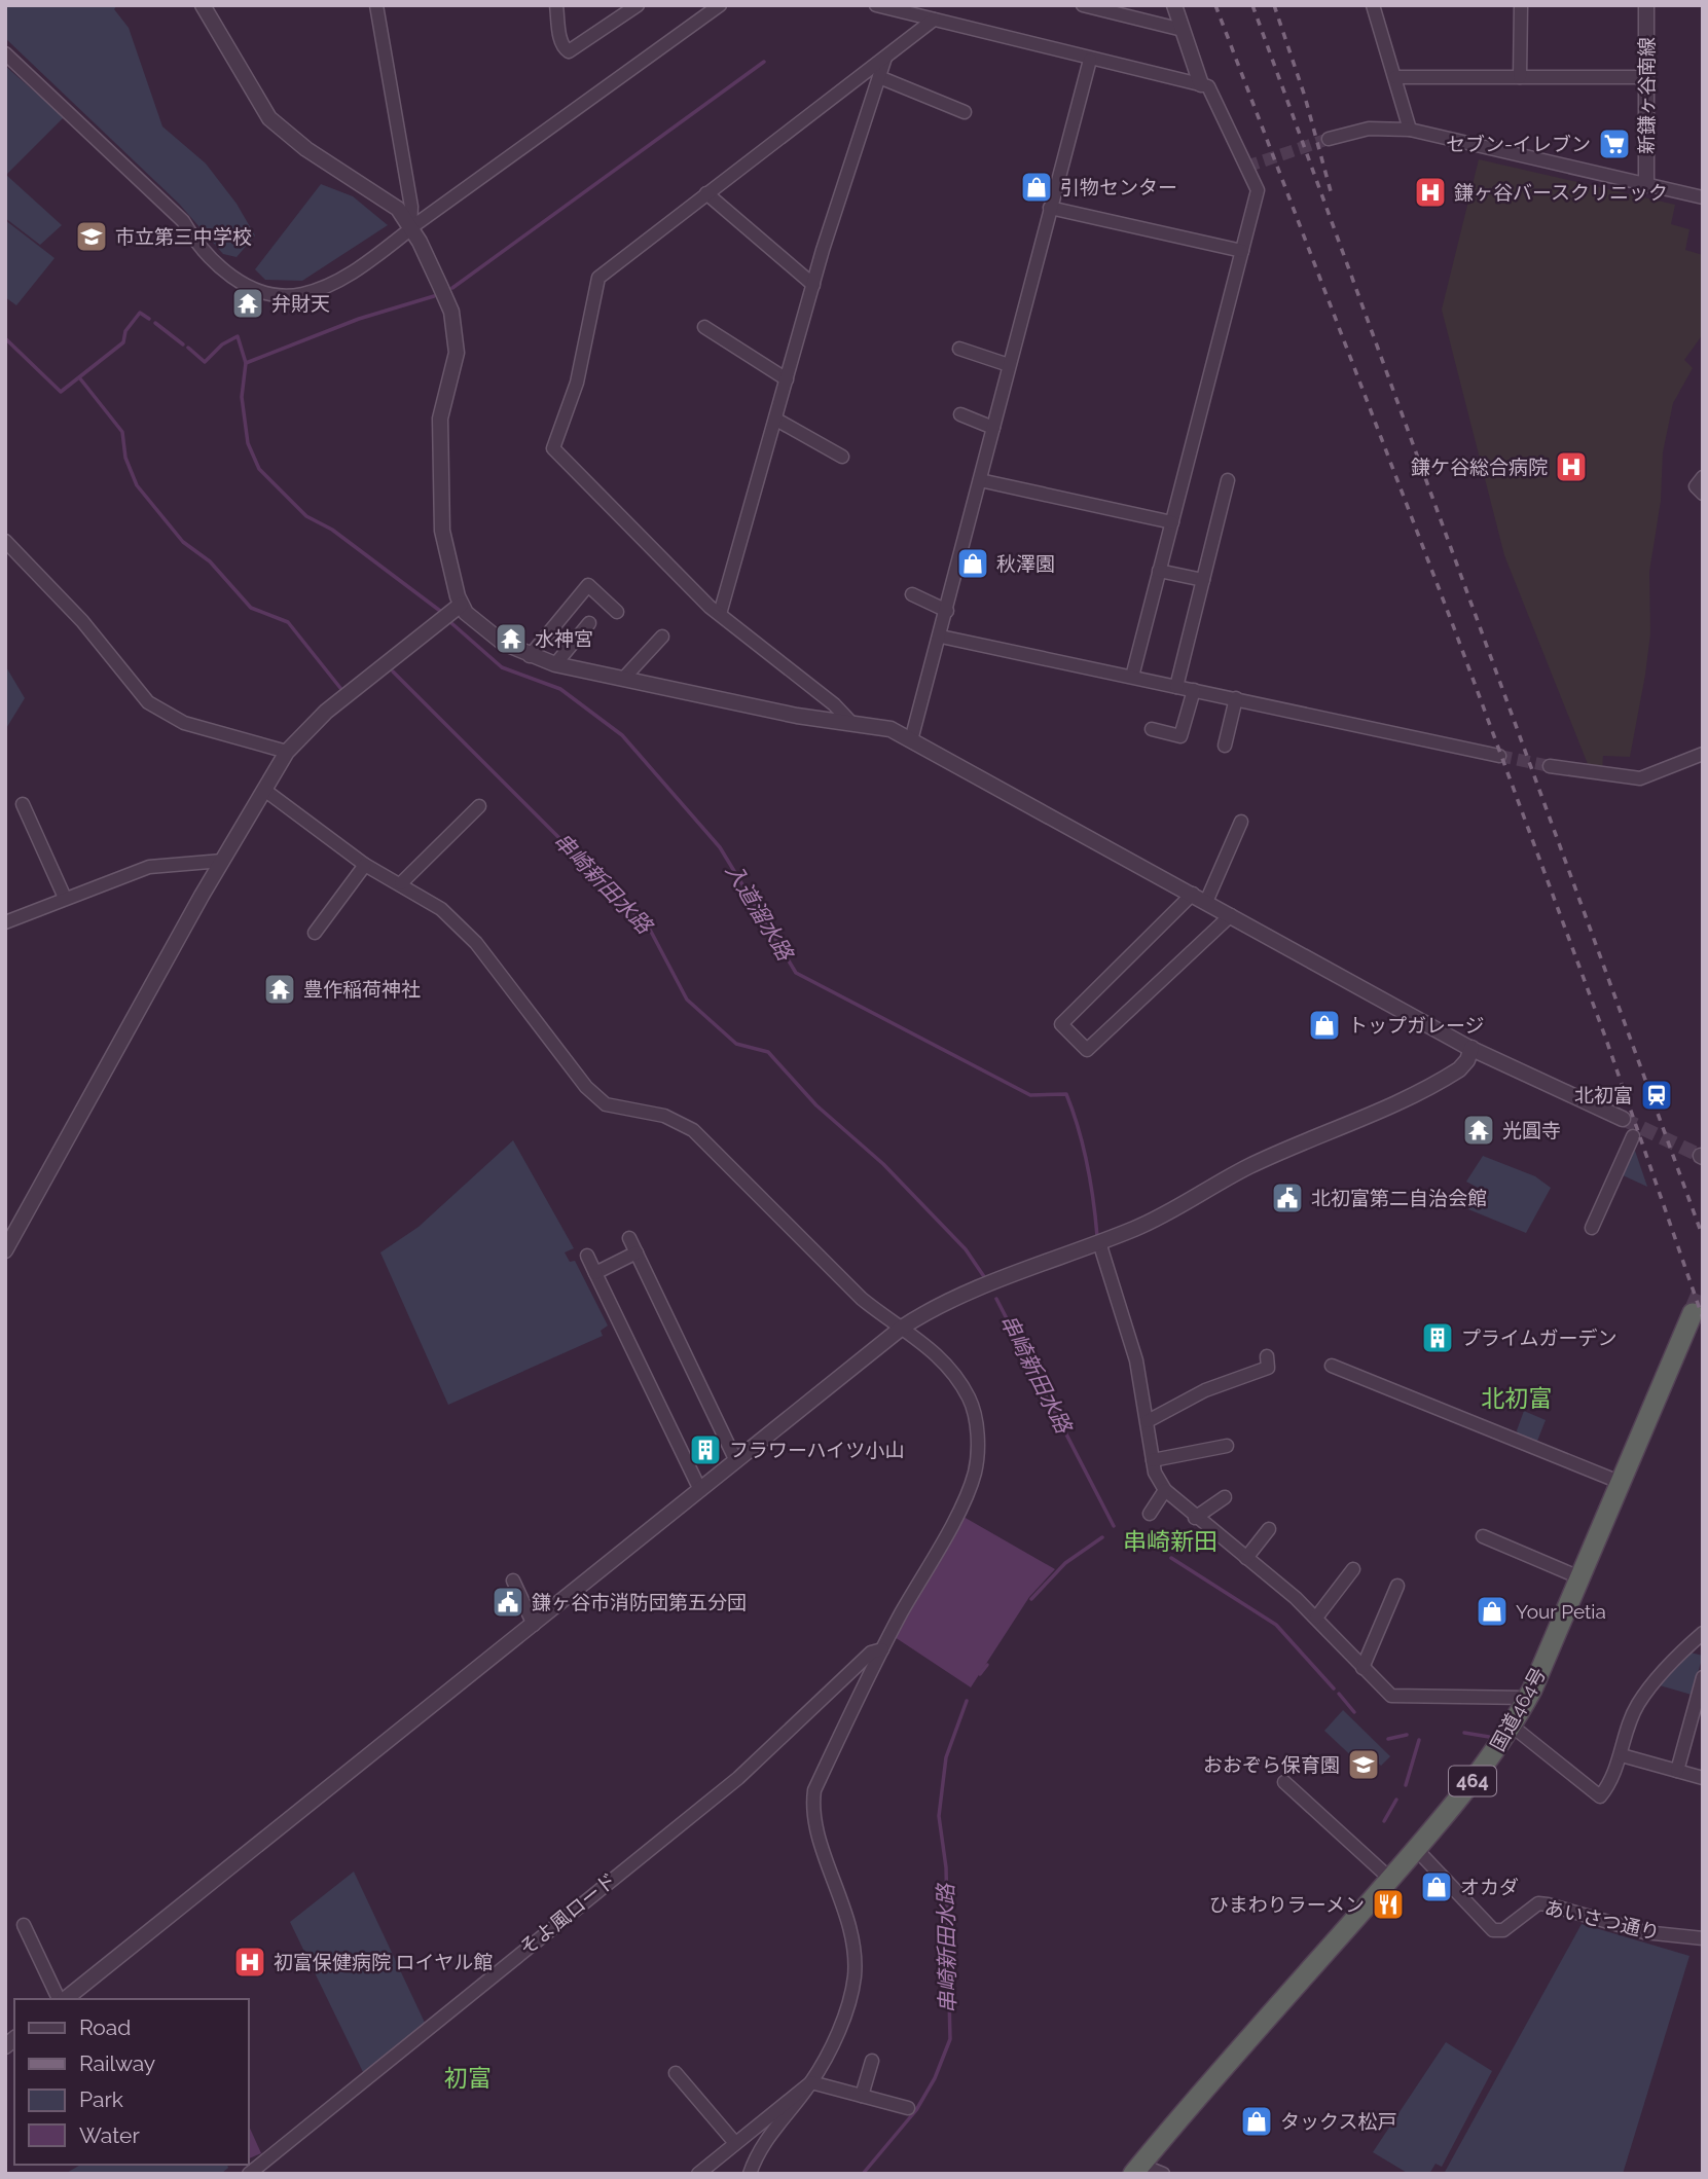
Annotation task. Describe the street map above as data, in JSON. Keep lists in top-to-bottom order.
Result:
{
  "streets": {
    "highway": ["国道464号", "464"],
    "street": ["新鎌ヶ谷南線", "そよ風ロード", "あいさつ通り"]
  },
  "crossings": [
    ["国道464号", "あいさつ通り"]
  ],
  "districts": ["北初富", "串崎新田", "初富"],
  "water": ["串崎新田水路", "入道溜水路"],
  "places": {
    "supermarket": ["セブン-イレブン"],
    "shop": [
      "引物センター",
      "秋澤園",
      "トップガレージ",
      "Your Petia",
      "オカダ",
      "タックス松戸"
    ],
    "hospital": ["鎌ヶ谷バースクリニック", "鎌ケ谷総合病院", "初富保健病院 ロイヤル館"],
    "school or university": ["市立第三中学校", "おおぞら保育園"],
    "temple": [
      "弁財天",
      "水神宮",
      "豊作稲荷神社",
      "光圓寺"
    ],
    "station": ["北初富"],
    "public building": ["北初富第二自治会館", "鎌ヶ谷市消防団第五分団"],
    "building": ["プライムガーデン", "フラワーハイツ小山"],
    "restaurant": ["ひまわりラーメン"]
  },
  "legend": [
    "Road",
    "Railway",
    "Park",
    "Water"
  ]
}
